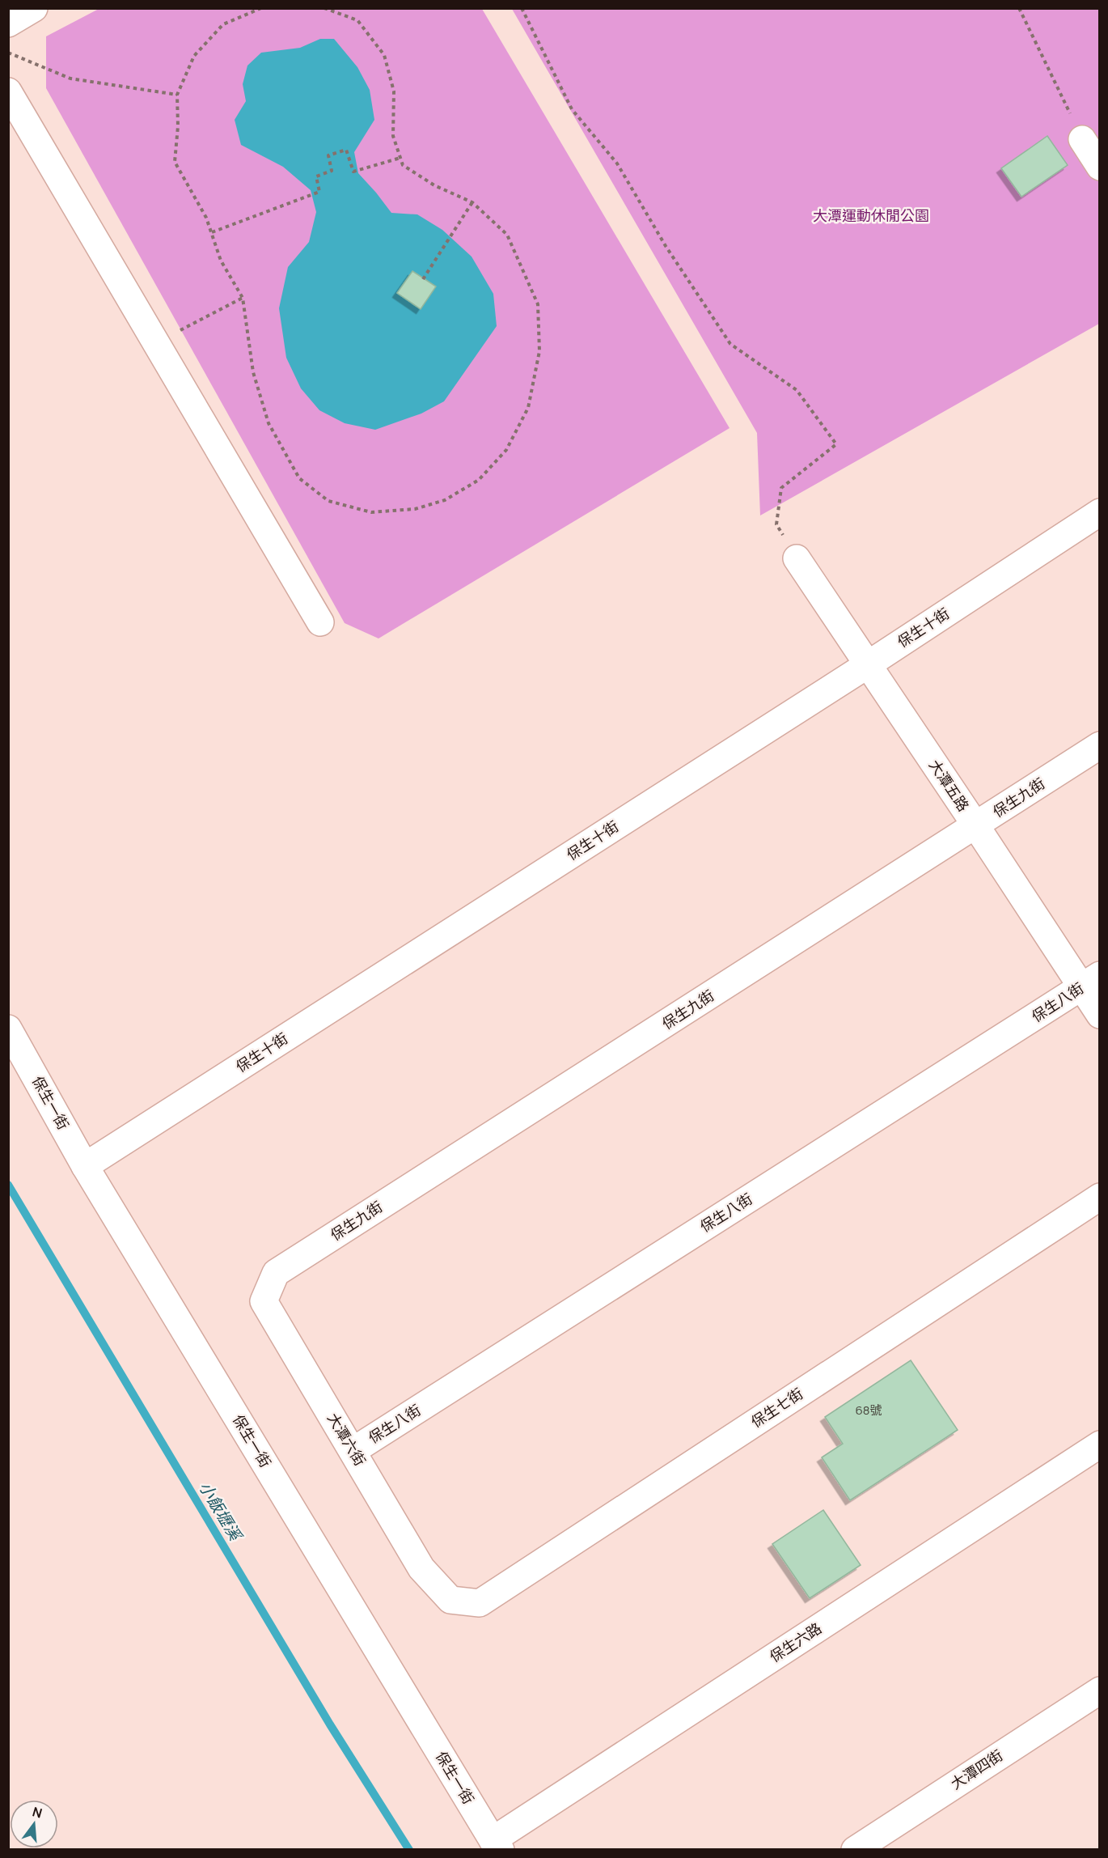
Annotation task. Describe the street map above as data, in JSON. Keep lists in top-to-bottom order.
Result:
{
  "streets": {
    "street": [
      "保生十街",
      "大潭五路",
      "保生九街",
      "保生八街",
      "保生一街",
      "保生七街",
      "大潭六街",
      "保生六路",
      "大潭四街"
    ]
  },
  "crossings": [
    ["保生十街", "大潭五路"],
    ["保生十街", "保生一街"],
    ["大潭五路", "保生九街"],
    ["大潭五路", "保生八街"],
    ["保生九街", "大潭六街"],
    ["保生八街", "大潭六街"],
    ["保生一街", "保生六路"],
    ["保生七街", "大潭六街"]
  ],
  "water": ["小飯壢溪"],
  "parks": ["大潭運動休閒公園"],
  "house_numbers": ["68號"],
  "north": "top"
}
